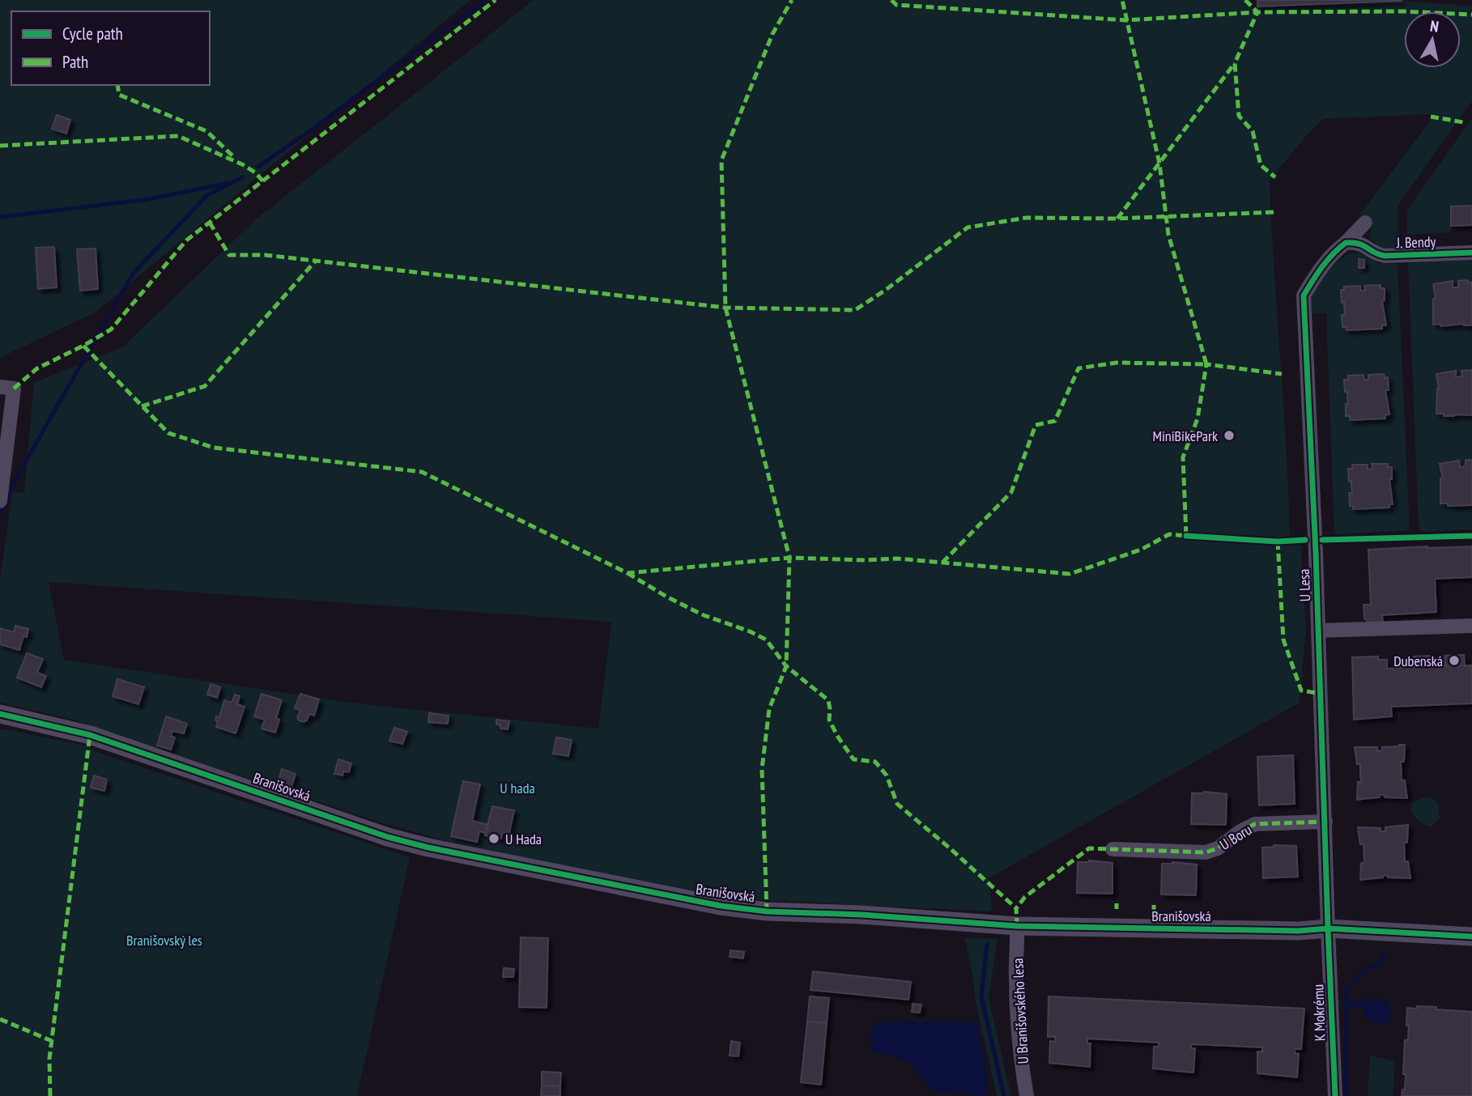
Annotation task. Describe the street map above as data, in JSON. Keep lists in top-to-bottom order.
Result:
{
  "streets": {
    "street": [
      "J. Bendy",
      "U Lesa",
      "Branišovská",
      "U Boru",
      "U Branišovského lesa",
      "K Mokrému"
    ]
  },
  "crossings": [
    ["J. Bendy", "U Lesa"],
    ["U Lesa", "Branišovská"],
    ["U Lesa", "U Boru"],
    ["U Lesa", "K Mokrému"],
    ["Branišovská", "U Branišovského lesa"],
    ["Branišovská", "K Mokrému"]
  ],
  "parks": ["U hada", "Branišovský les"],
  "places": ["MiniBikePark", "Dubenská", "U Hada"],
  "legend": ["Cycle path", "Path"],
  "north": "top"
}
